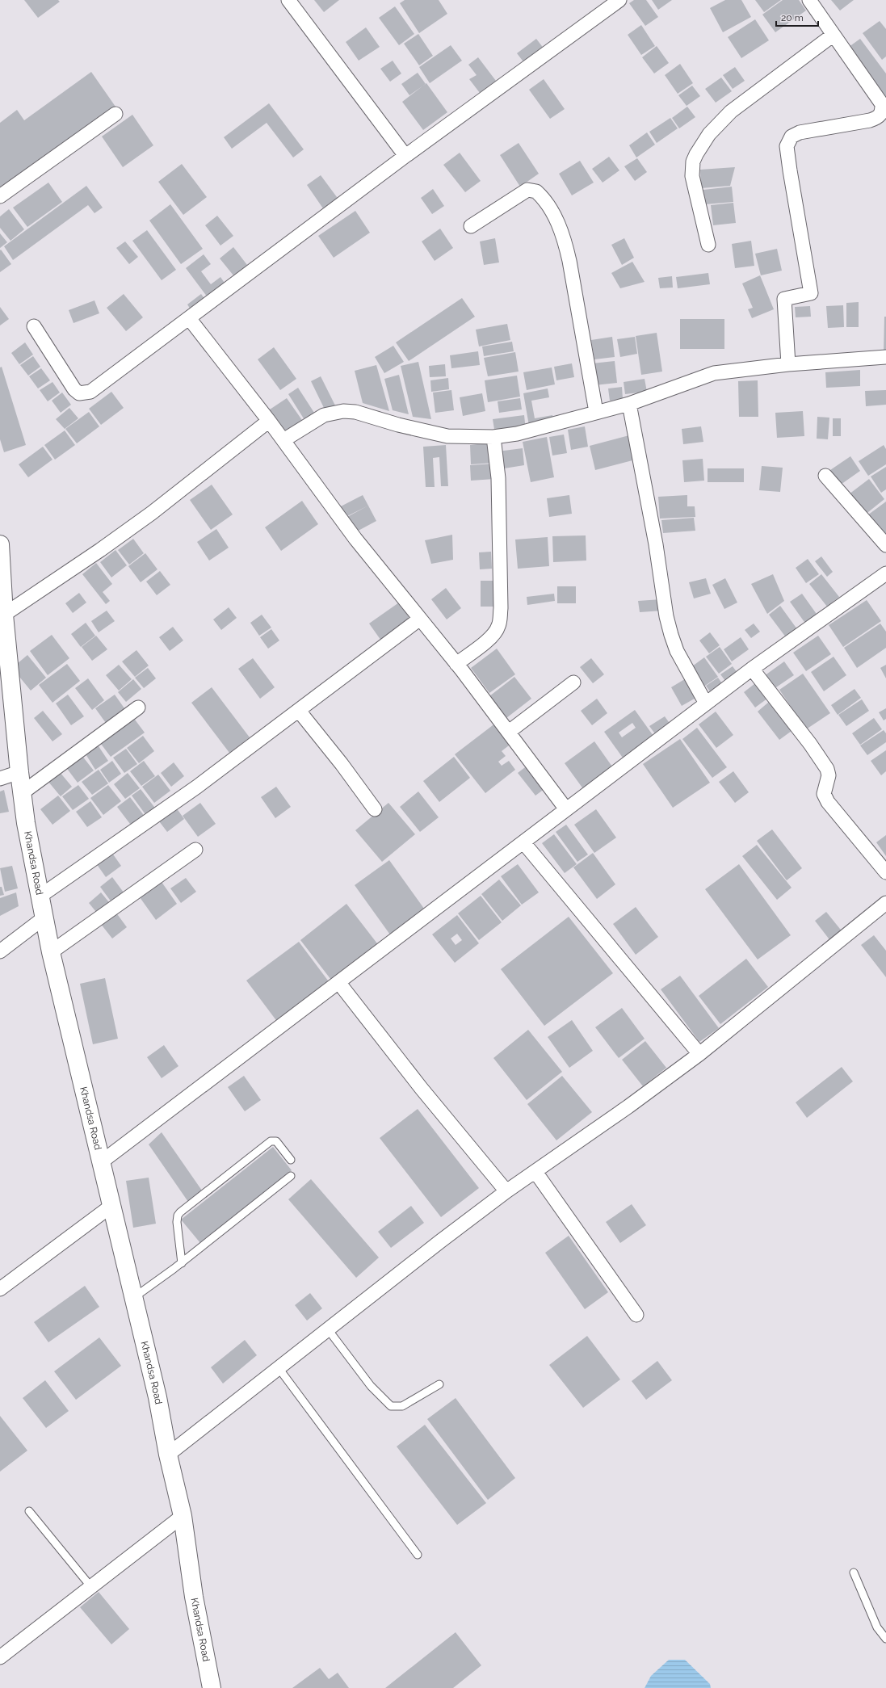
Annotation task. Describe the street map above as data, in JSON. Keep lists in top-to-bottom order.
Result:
{
  "streets": {
    "street": ["Khandsa Road"]
  },
  "scale_bar": "20 m"
}
